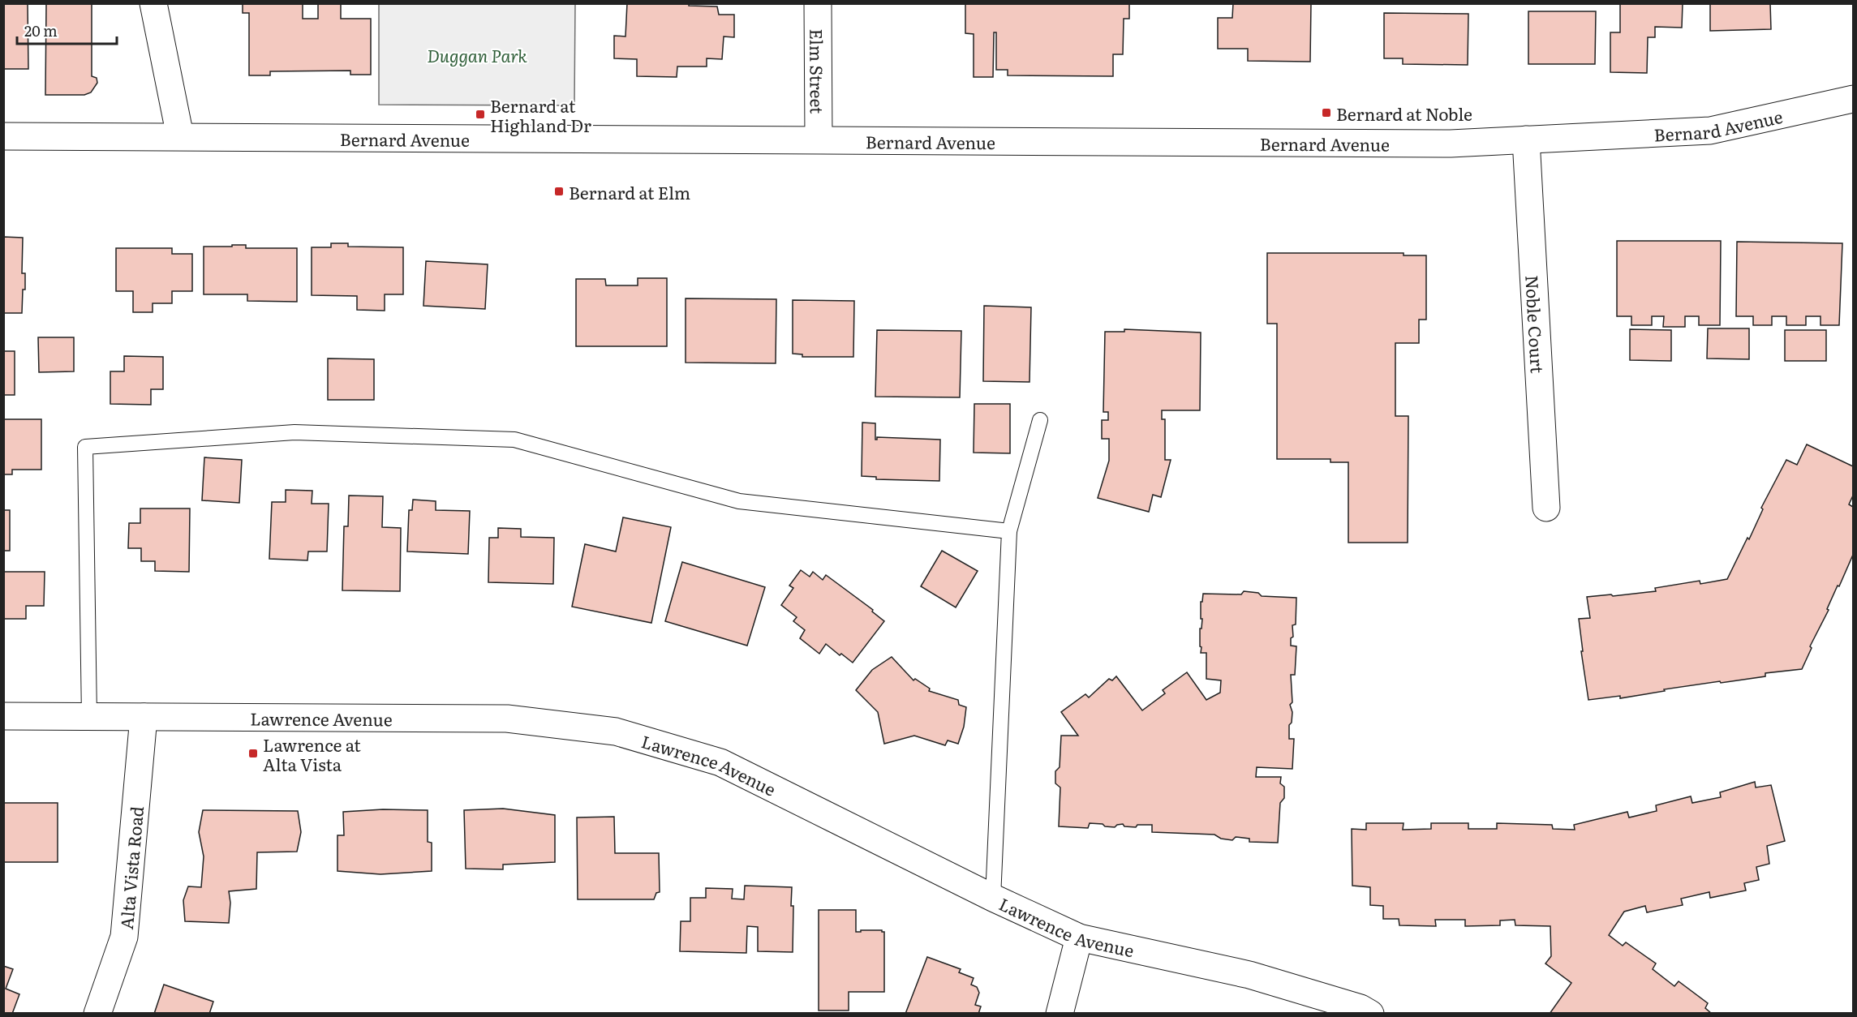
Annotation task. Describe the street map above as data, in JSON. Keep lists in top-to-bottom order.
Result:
{
  "streets": {
    "street": [
      "Elm Street",
      "Bernard Avenue",
      "Noble Court",
      "Lawrence Avenue",
      "Alta Vista Road"
    ]
  },
  "crossings": [
    ["Elm Street", "Bernard Avenue"],
    ["Bernard Avenue", "Noble Court"],
    ["Lawrence Avenue", "Alta Vista Road"]
  ],
  "parks": ["Duggan Park"],
  "places": {
    "transit": [
      "Bernard at Noble",
      "Bernard at Highland Dr",
      "Bernard at Elm",
      "Lawrence at Alta Vista"
    ]
  },
  "scale_bar": "20 m"
}
